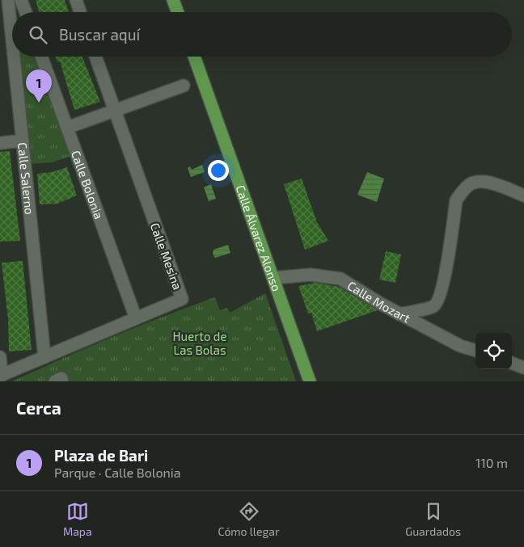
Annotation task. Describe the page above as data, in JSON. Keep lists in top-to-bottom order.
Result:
{
  "streets": {
    "main road": ["Calle Álvarez Alonso"],
    "street": [
      "Calle Salerno",
      "Calle Bolonia",
      "Calle Mesina",
      "Calle Mozart"
    ]
  },
  "crossings": [
    ["Calle Salerno", "Calle Mesina"],
    ["Calle Bolonia", "Calle Mesina"],
    ["Calle Álvarez Alonso", "Calle Mozart"]
  ],
  "parks": ["Huerto de Las Bolas"],
  "page": {
    "search": "Buscar aquí",
    "pins": "1",
    "heading": "Cerca",
    "list": [
      {
        "mark": "1",
        "name": "Plaza de Bari",
        "note": "Parque · Calle Bolonia",
        "value": "110 m"
      }
    ],
    "nav": ["Mapa", "Cómo llegar", "Guardados"]
  }
}
